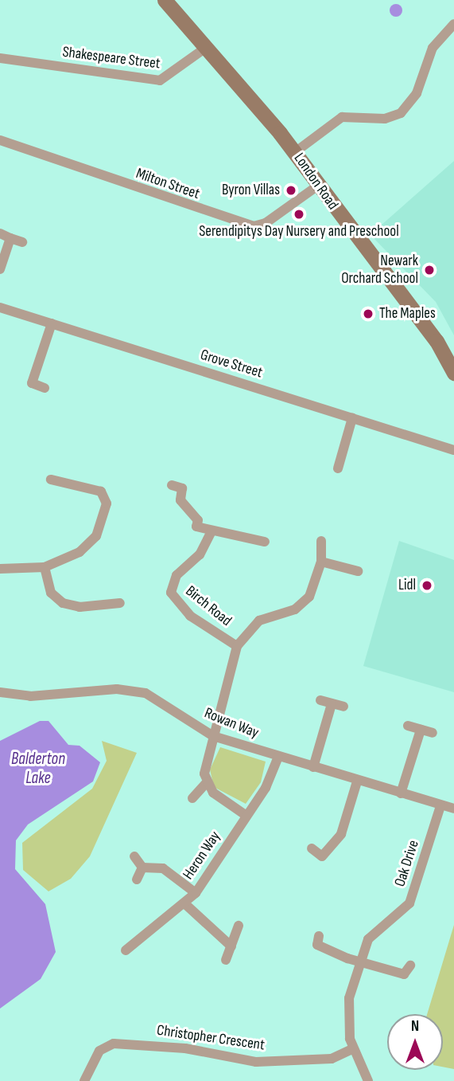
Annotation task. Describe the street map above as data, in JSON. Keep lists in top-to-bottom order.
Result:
{
  "streets": {
    "main road": ["London Road"],
    "street": [
      "Shakespeare Street",
      "Milton Street",
      "Grove Street",
      "Birch Road",
      "Rowan Way",
      "Heron Way",
      "Oak Drive",
      "Christopher Crescent"
    ]
  },
  "crossings": [
    ["Shakespeare Street", "London Road"],
    ["London Road", "Milton Street"],
    ["Rowan Way", "Heron Way"],
    ["Rowan Way", "Oak Drive"],
    ["Oak Drive", "Christopher Crescent"]
  ],
  "water": ["Balderton Lake"],
  "places": [
    "Byron Villas",
    "Serendipitys Day Nursery and Preschool",
    "Newark Orchard School",
    "The Maples",
    "Lidl"
  ],
  "north": "top"
}
